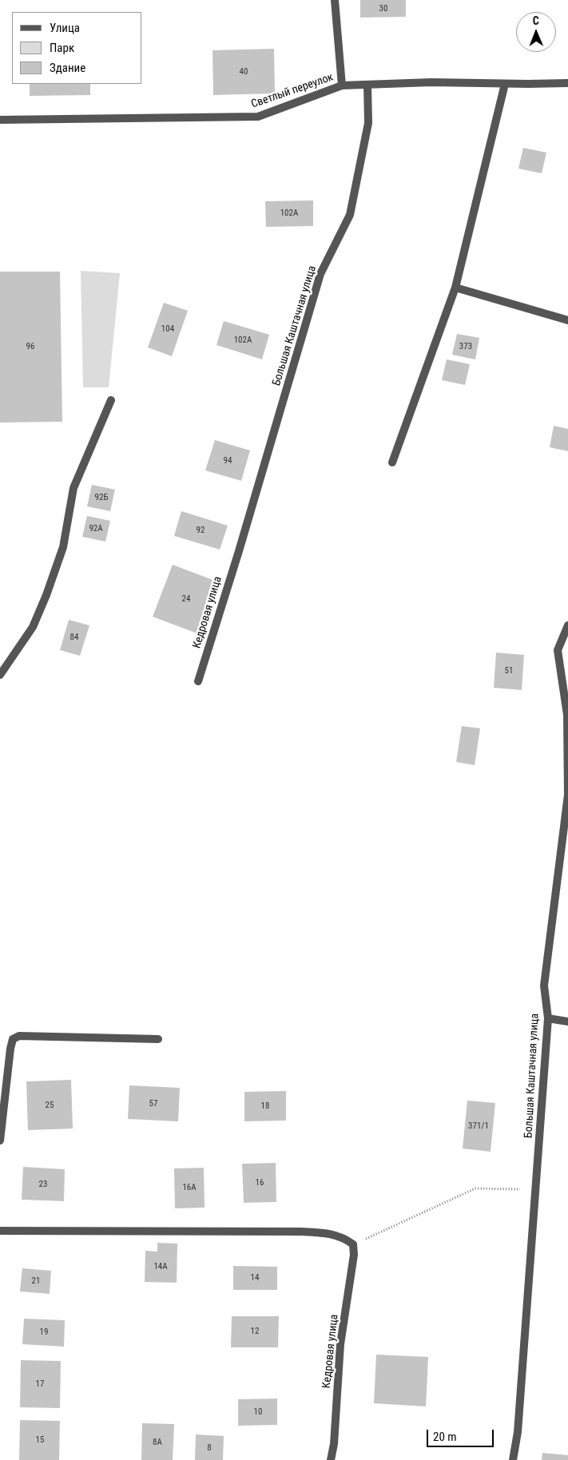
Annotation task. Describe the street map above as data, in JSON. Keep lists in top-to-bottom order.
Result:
{
  "streets": {
    "street": ["Светлый переулок", "Большая Каштачная улица", "Кедровая улица"]
  },
  "crossings": [
    ["Светлый переулок", "Большая Каштачная улица"],
    ["Большая Каштачная улица", "Кедровая улица"]
  ],
  "house_numbers": [
    "30",
    "40",
    "102А",
    "104",
    "102А",
    "96",
    "373",
    "94",
    "92Б",
    "92А",
    "92",
    "24",
    "84",
    "51",
    "57",
    "25",
    "18",
    "371/1",
    "16",
    "23",
    "16А",
    "14А",
    "14",
    "21",
    "12",
    "19",
    "17",
    "10",
    "15",
    "8А",
    "8"
  ],
  "legend": ["Улица", "Парк", "Здание"],
  "scale_bar": "20 m",
  "north": "top"
}
